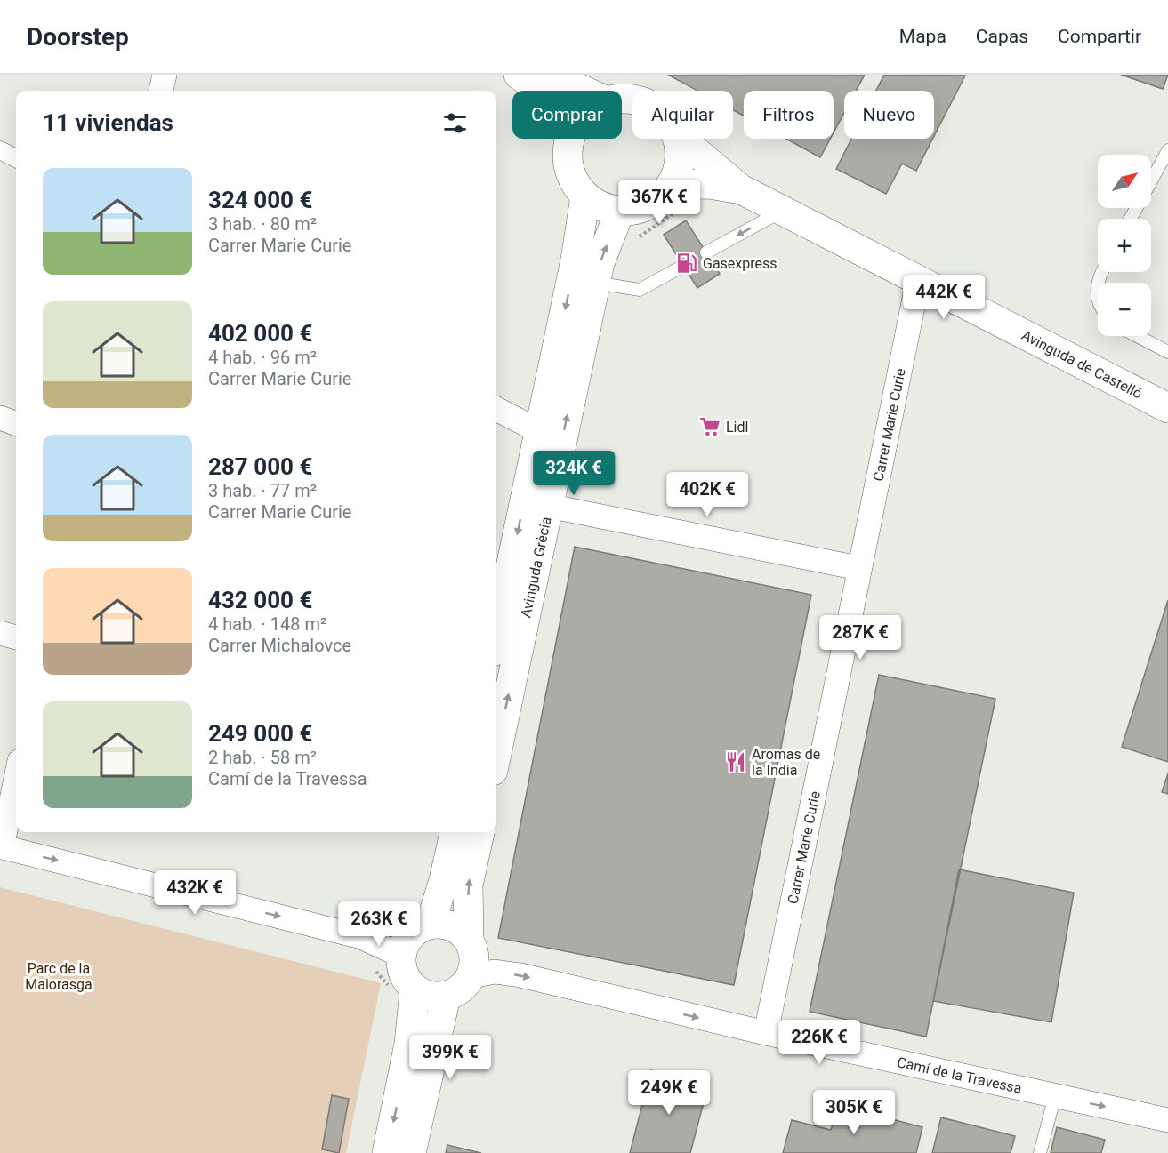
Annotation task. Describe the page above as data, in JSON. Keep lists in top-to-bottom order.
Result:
{
  "streets": {
    "main road": ["Avinguda de Castelló", "Avinguda Grècia"],
    "street": ["Carrer Marie Curie", "Camí de la Travessa"]
  },
  "crossings": [
    ["Avinguda de Castelló", "Carrer Marie Curie"],
    ["Carrer Marie Curie", "Camí de la Travessa"]
  ],
  "one_way": ["Camí de la Travessa"],
  "parks": ["Parc de la Maiorasga"],
  "places": {
    "fuel station": ["Gasexpress"],
    "supermarket": ["Lidl"],
    "restaurant": ["Aromas de la India"]
  },
  "north": "top right",
  "page": {
    "header": "Doorstep",
    "nav": ["Mapa", "Capas", "Compartir"],
    "chip": [
      "Comprar",
      "Alquilar",
      "Filtros",
      "Nuevo"
    ],
    "heading": "11 viviendas",
    "map_buttons": ["+", "−"],
    "list": [
      {
        "name": "324 000 €",
        "note": "3 hab. · 80 m² · Carrer Marie Curie"
      },
      {
        "name": "402 000 €",
        "note": "4 hab. · 96 m² · Carrer Marie Curie"
      },
      {
        "name": "287 000 €",
        "note": "3 hab. · 77 m² · Carrer Marie Curie"
      },
      {
        "name": "432 000 €",
        "note": "4 hab. · 148 m² · Carrer Michalovce"
      },
      {
        "name": "249 000 €",
        "note": "2 hab. · 58 m² · Camí de la Travessa"
      }
    ],
    "price": [
      "367K €",
      "442K €",
      "324K €",
      "402K €",
      "287K €",
      "432K €",
      "263K €",
      "226K €",
      "399K €",
      "249K €",
      "305K €"
    ]
  }
}
